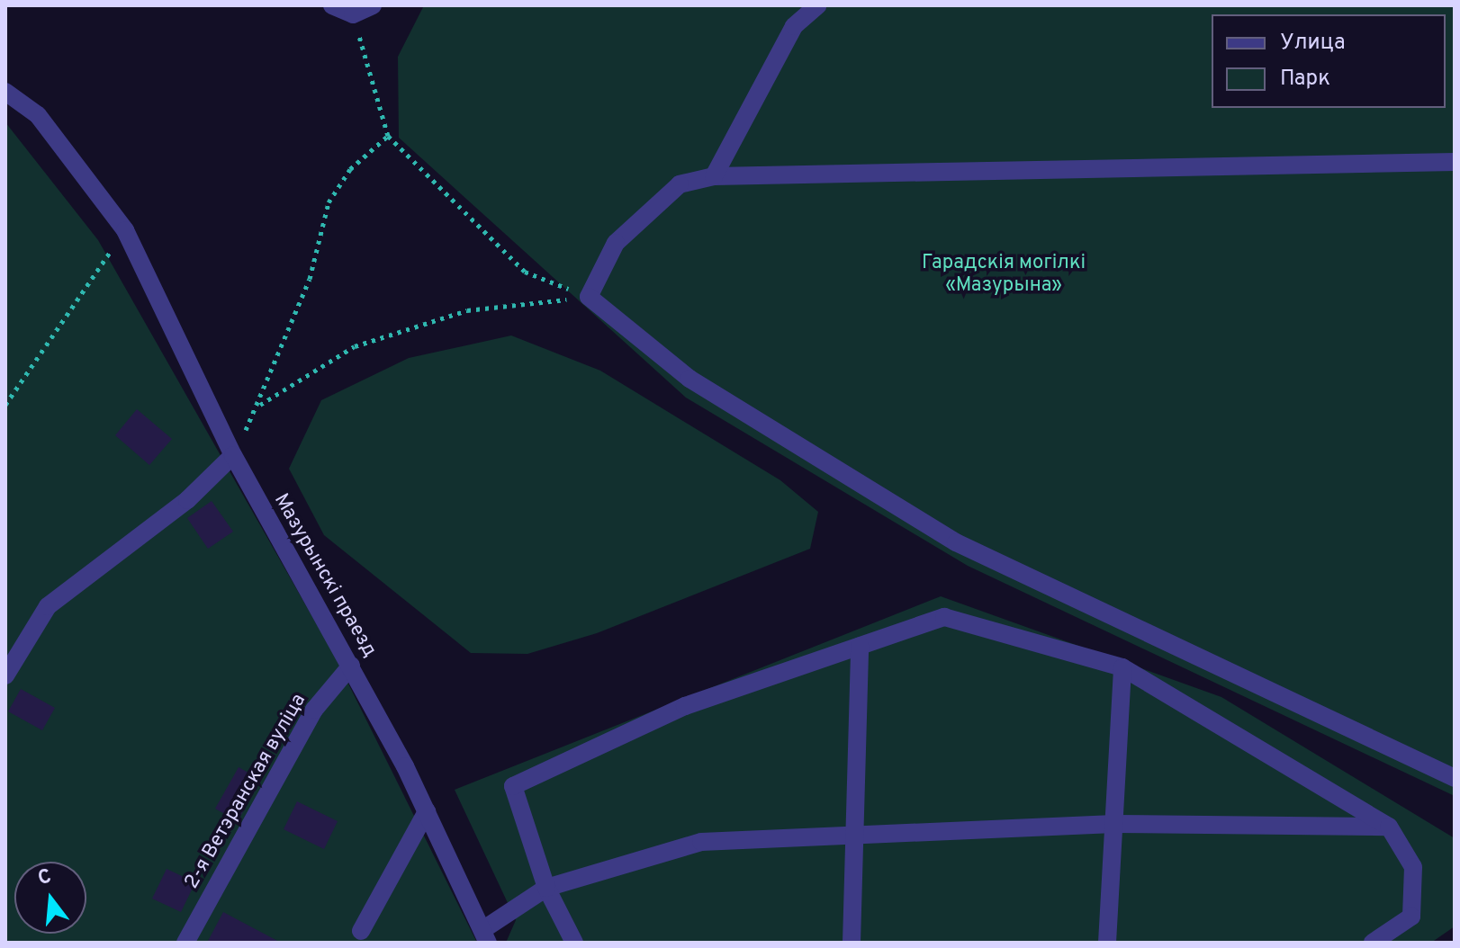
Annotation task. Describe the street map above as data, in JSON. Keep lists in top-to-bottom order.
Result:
{
  "streets": {
    "street": ["Мазурынскі праезд", "2-я Ветэранская вуліца"]
  },
  "crossings": [
    ["Мазурынскі праезд", "2-я Ветэранская вуліца"]
  ],
  "parks": ["Гарадскія могілкі «Мазурына»"],
  "legend": ["Улица", "Парк"],
  "north": "top"
}
